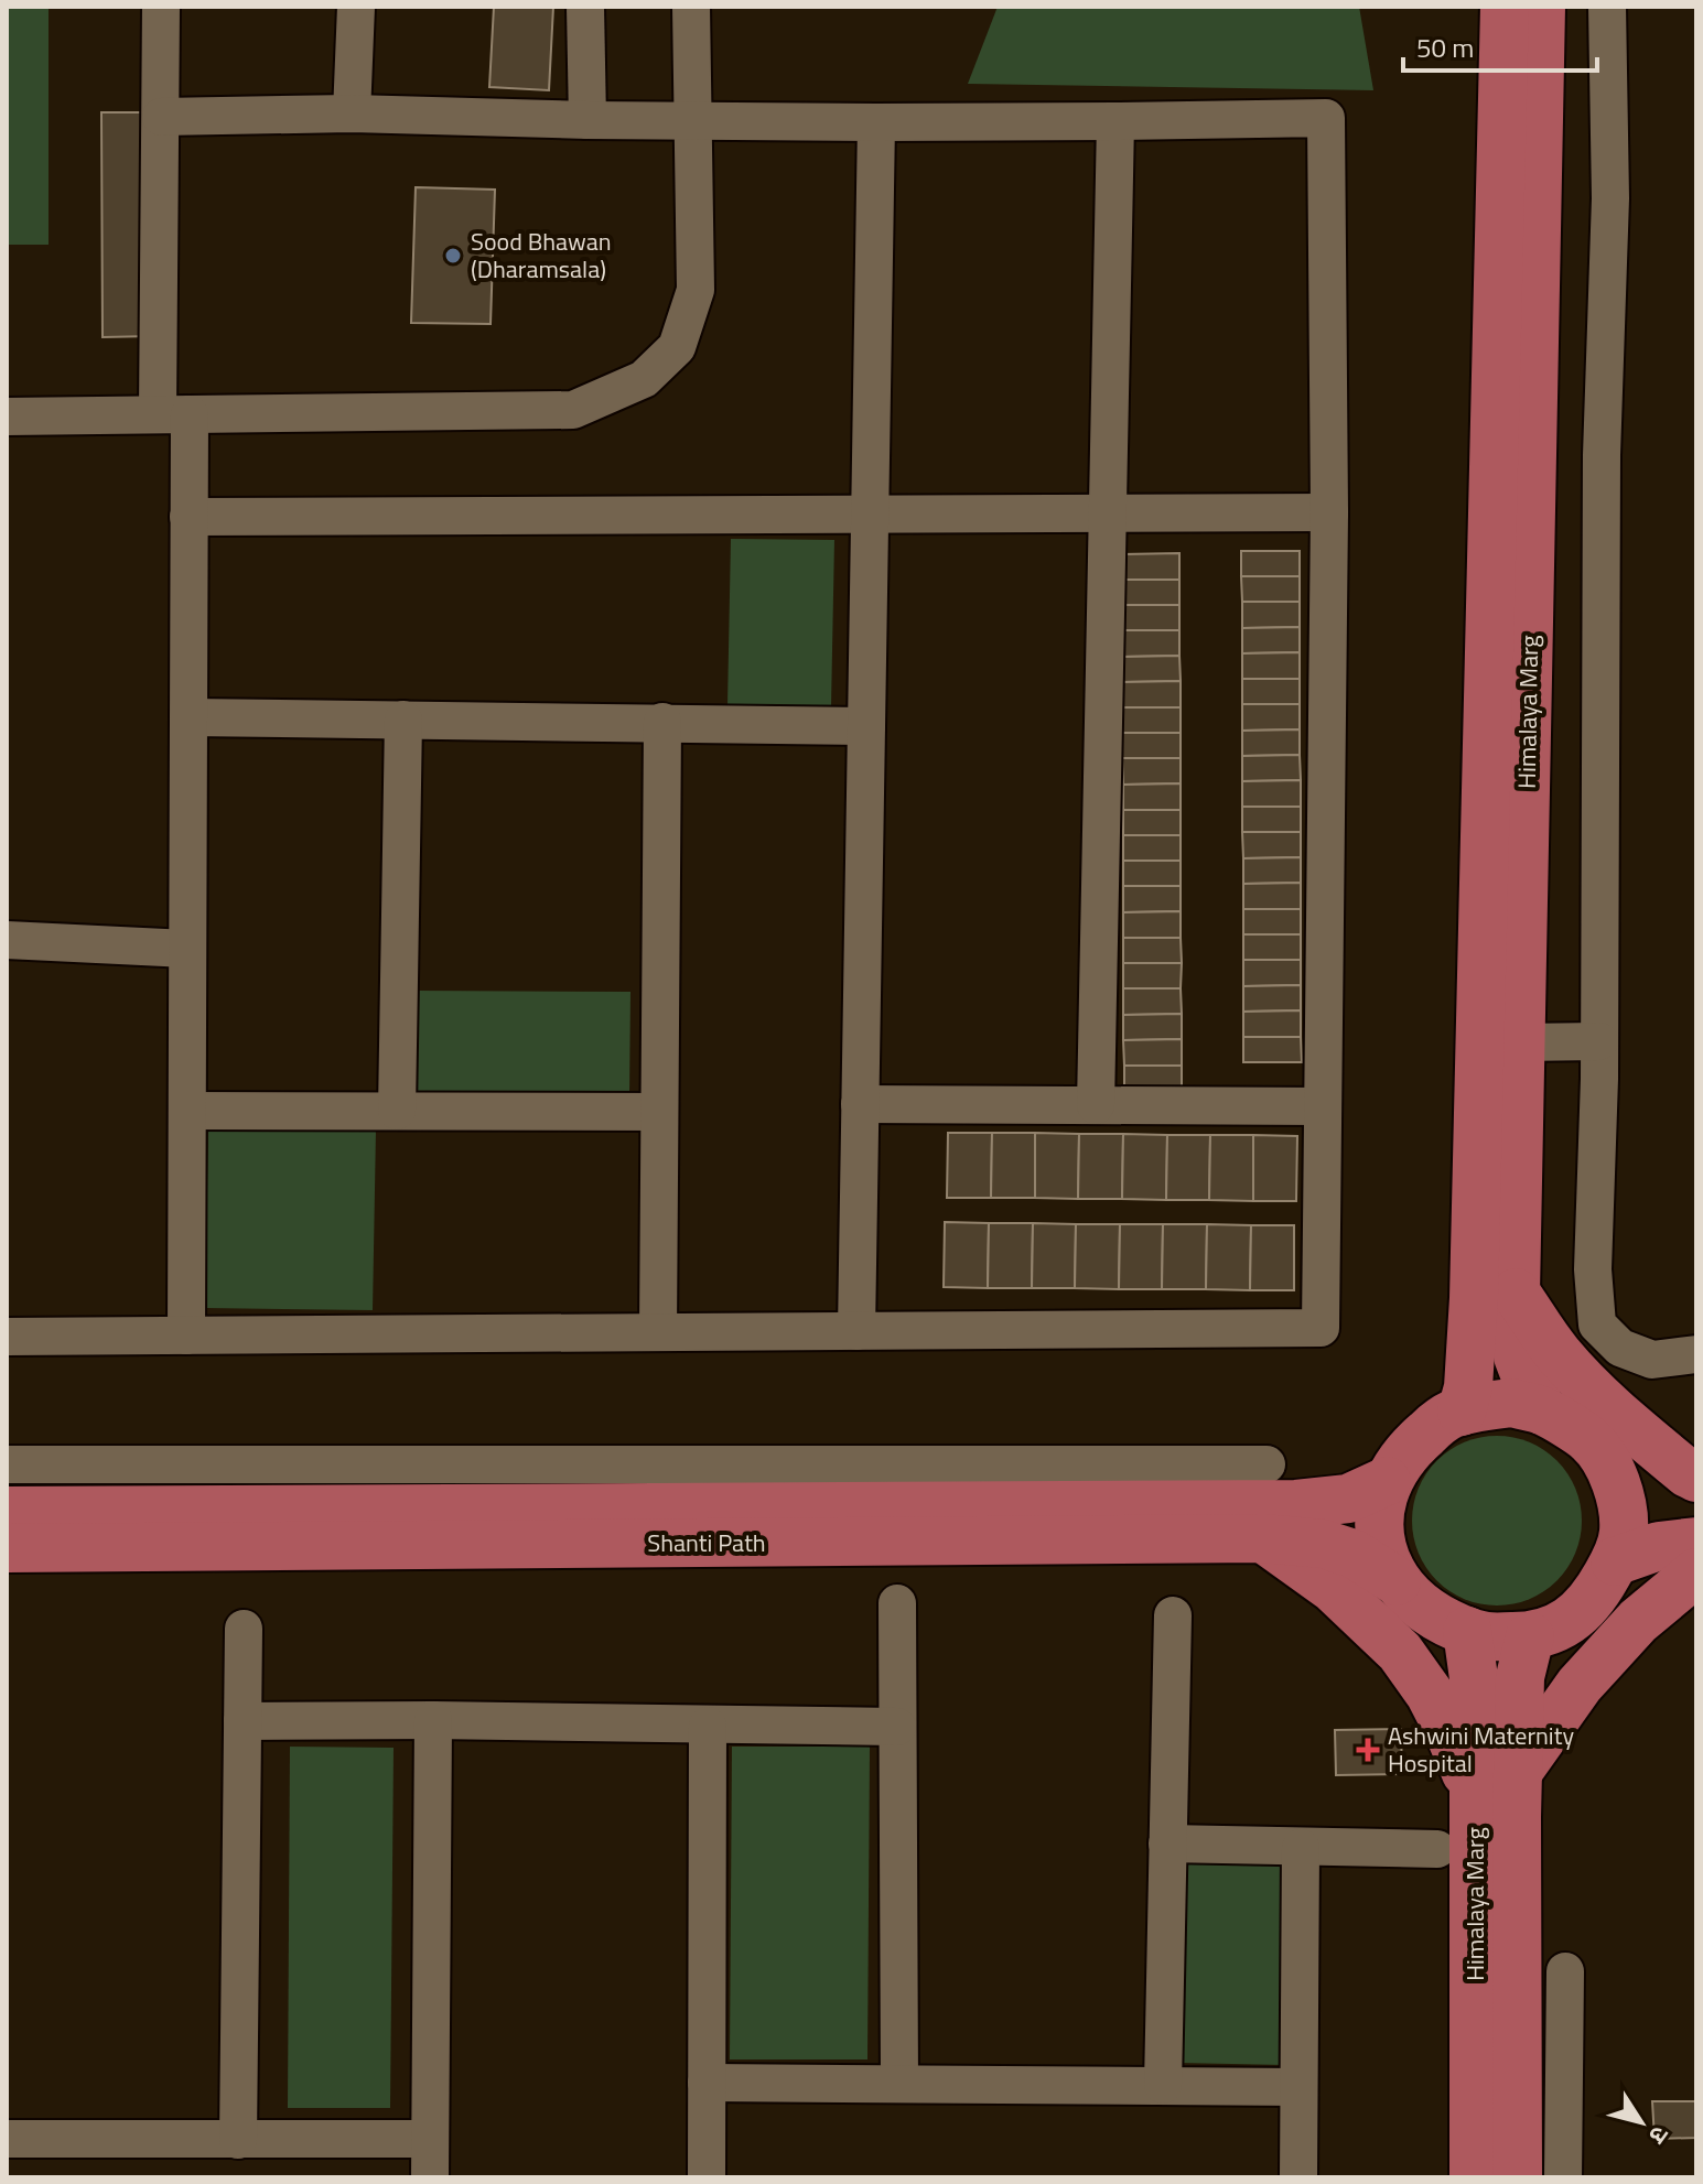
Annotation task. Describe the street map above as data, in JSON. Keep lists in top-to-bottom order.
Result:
{
  "streets": {
    "main road": ["Himalaya Marg", "Shanti Path"]
  },
  "crossings": [
    ["Himalaya Marg", "Shanti Path"]
  ],
  "places": {
    "other": ["Sood Bhawan (Dharamsala)"],
    "health": ["Ashwini Maternity Hospital"]
  },
  "scale_bar": "50 m",
  "north": "bottom right"
}
